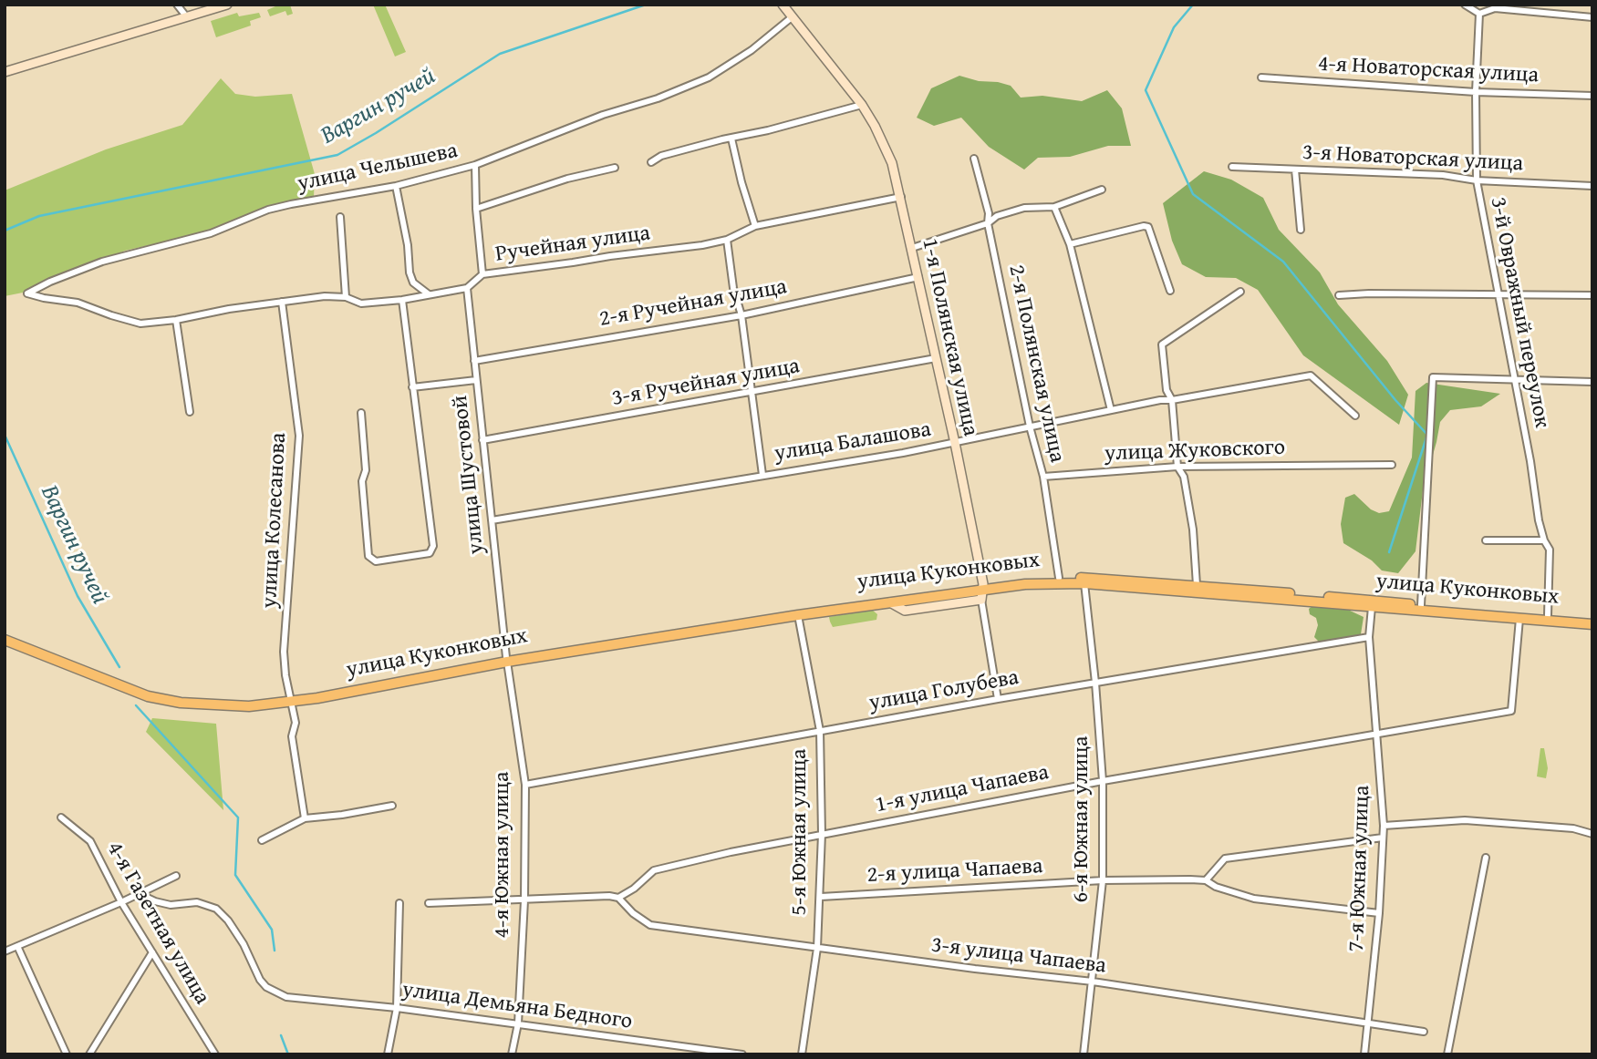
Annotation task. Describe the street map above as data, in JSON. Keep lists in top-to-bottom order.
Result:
{
  "streets": {
    "main road": ["улица Куконковых"],
    "street": [
      "4-я Новаторская улица",
      "3-я Новаторская улица",
      "улица Челышева",
      "Ручейная улица",
      "2-я Ручейная улица",
      "3-й Овражный переулок",
      "1-я Полянская улица",
      "2-я Полянская улица",
      "3-я Ручейная улица",
      "улица Балашова",
      "улица Жуковского",
      "улица Шустовой",
      "улица Колесанова",
      "улица Голубева",
      "1-я улица Чапаева",
      "6-я Южная улица",
      "5-я Южная улица",
      "4-я Южная улица",
      "7-я Южная улица",
      "2-я улица Чапаева",
      "4-я Газетная улица",
      "3-я улица Чапаева",
      "улица Демьяна Бедного"
    ]
  },
  "crossings": [
    ["4-я Новаторская улица", "3-й Овражный переулок"],
    ["3-я Новаторская улица", "3-й Овражный переулок"],
    ["улица Челышева", "1-я Полянская улица"],
    ["Ручейная улица", "1-я Полянская улица"],
    ["Ручейная улица", "улица Шустовой"],
    ["2-я Ручейная улица", "1-я Полянская улица"],
    ["2-я Ручейная улица", "улица Шустовой"],
    ["3-й Овражный переулок", "улица Куконковых"],
    ["1-я Полянская улица", "3-я Ручейная улица"],
    ["1-я Полянская улица", "улица Балашова"],
    ["1-я Полянская улица", "улица Куконковых"],
    ["2-я Полянская улица", "улица Балашова"],
    ["2-я Полянская улица", "улица Жуковского"],
    ["2-я Полянская улица", "улица Куконковых"],
    ["3-я Ручейная улица", "улица Шустовой"],
    ["улица Балашова", "улица Шустовой"],
    ["улица Шустовой", "улица Куконковых"],
    ["улица Шустовой", "4-я Южная улица"],
    ["улица Колесанова", "улица Куконковых"],
    ["улица Куконковых", "1-я улица Чапаева"],
    ["улица Куконковых", "6-я Южная улица"],
    ["улица Куконковых", "5-я Южная улица"],
    ["улица Куконковых", "4-я Южная улица"],
    ["улица Куконковых", "7-я Южная улица"],
    ["улица Голубева", "6-я Южная улица"],
    ["улица Голубева", "5-я Южная улица"],
    ["улица Голубева", "4-я Южная улица"],
    ["улица Голубева", "7-я Южная улица"],
    ["1-я улица Чапаева", "6-я Южная улица"],
    ["1-я улица Чапаева", "5-я Южная улица"],
    ["1-я улица Чапаева", "7-я Южная улица"],
    ["1-я улица Чапаева", "3-я улица Чапаева"],
    ["6-я Южная улица", "2-я улица Чапаева"],
    ["6-я Южная улица", "3-я улица Чапаева"],
    ["5-я Южная улица", "2-я улица Чапаева"],
    ["5-я Южная улица", "3-я улица Чапаева"],
    ["4-я Южная улица", "улица Демьяна Бедного"],
    ["7-я Южная улица", "2-я улица Чапаева"],
    ["7-я Южная улица", "3-я улица Чапаева"]
  ],
  "water": ["Варгин ручей"]
}
